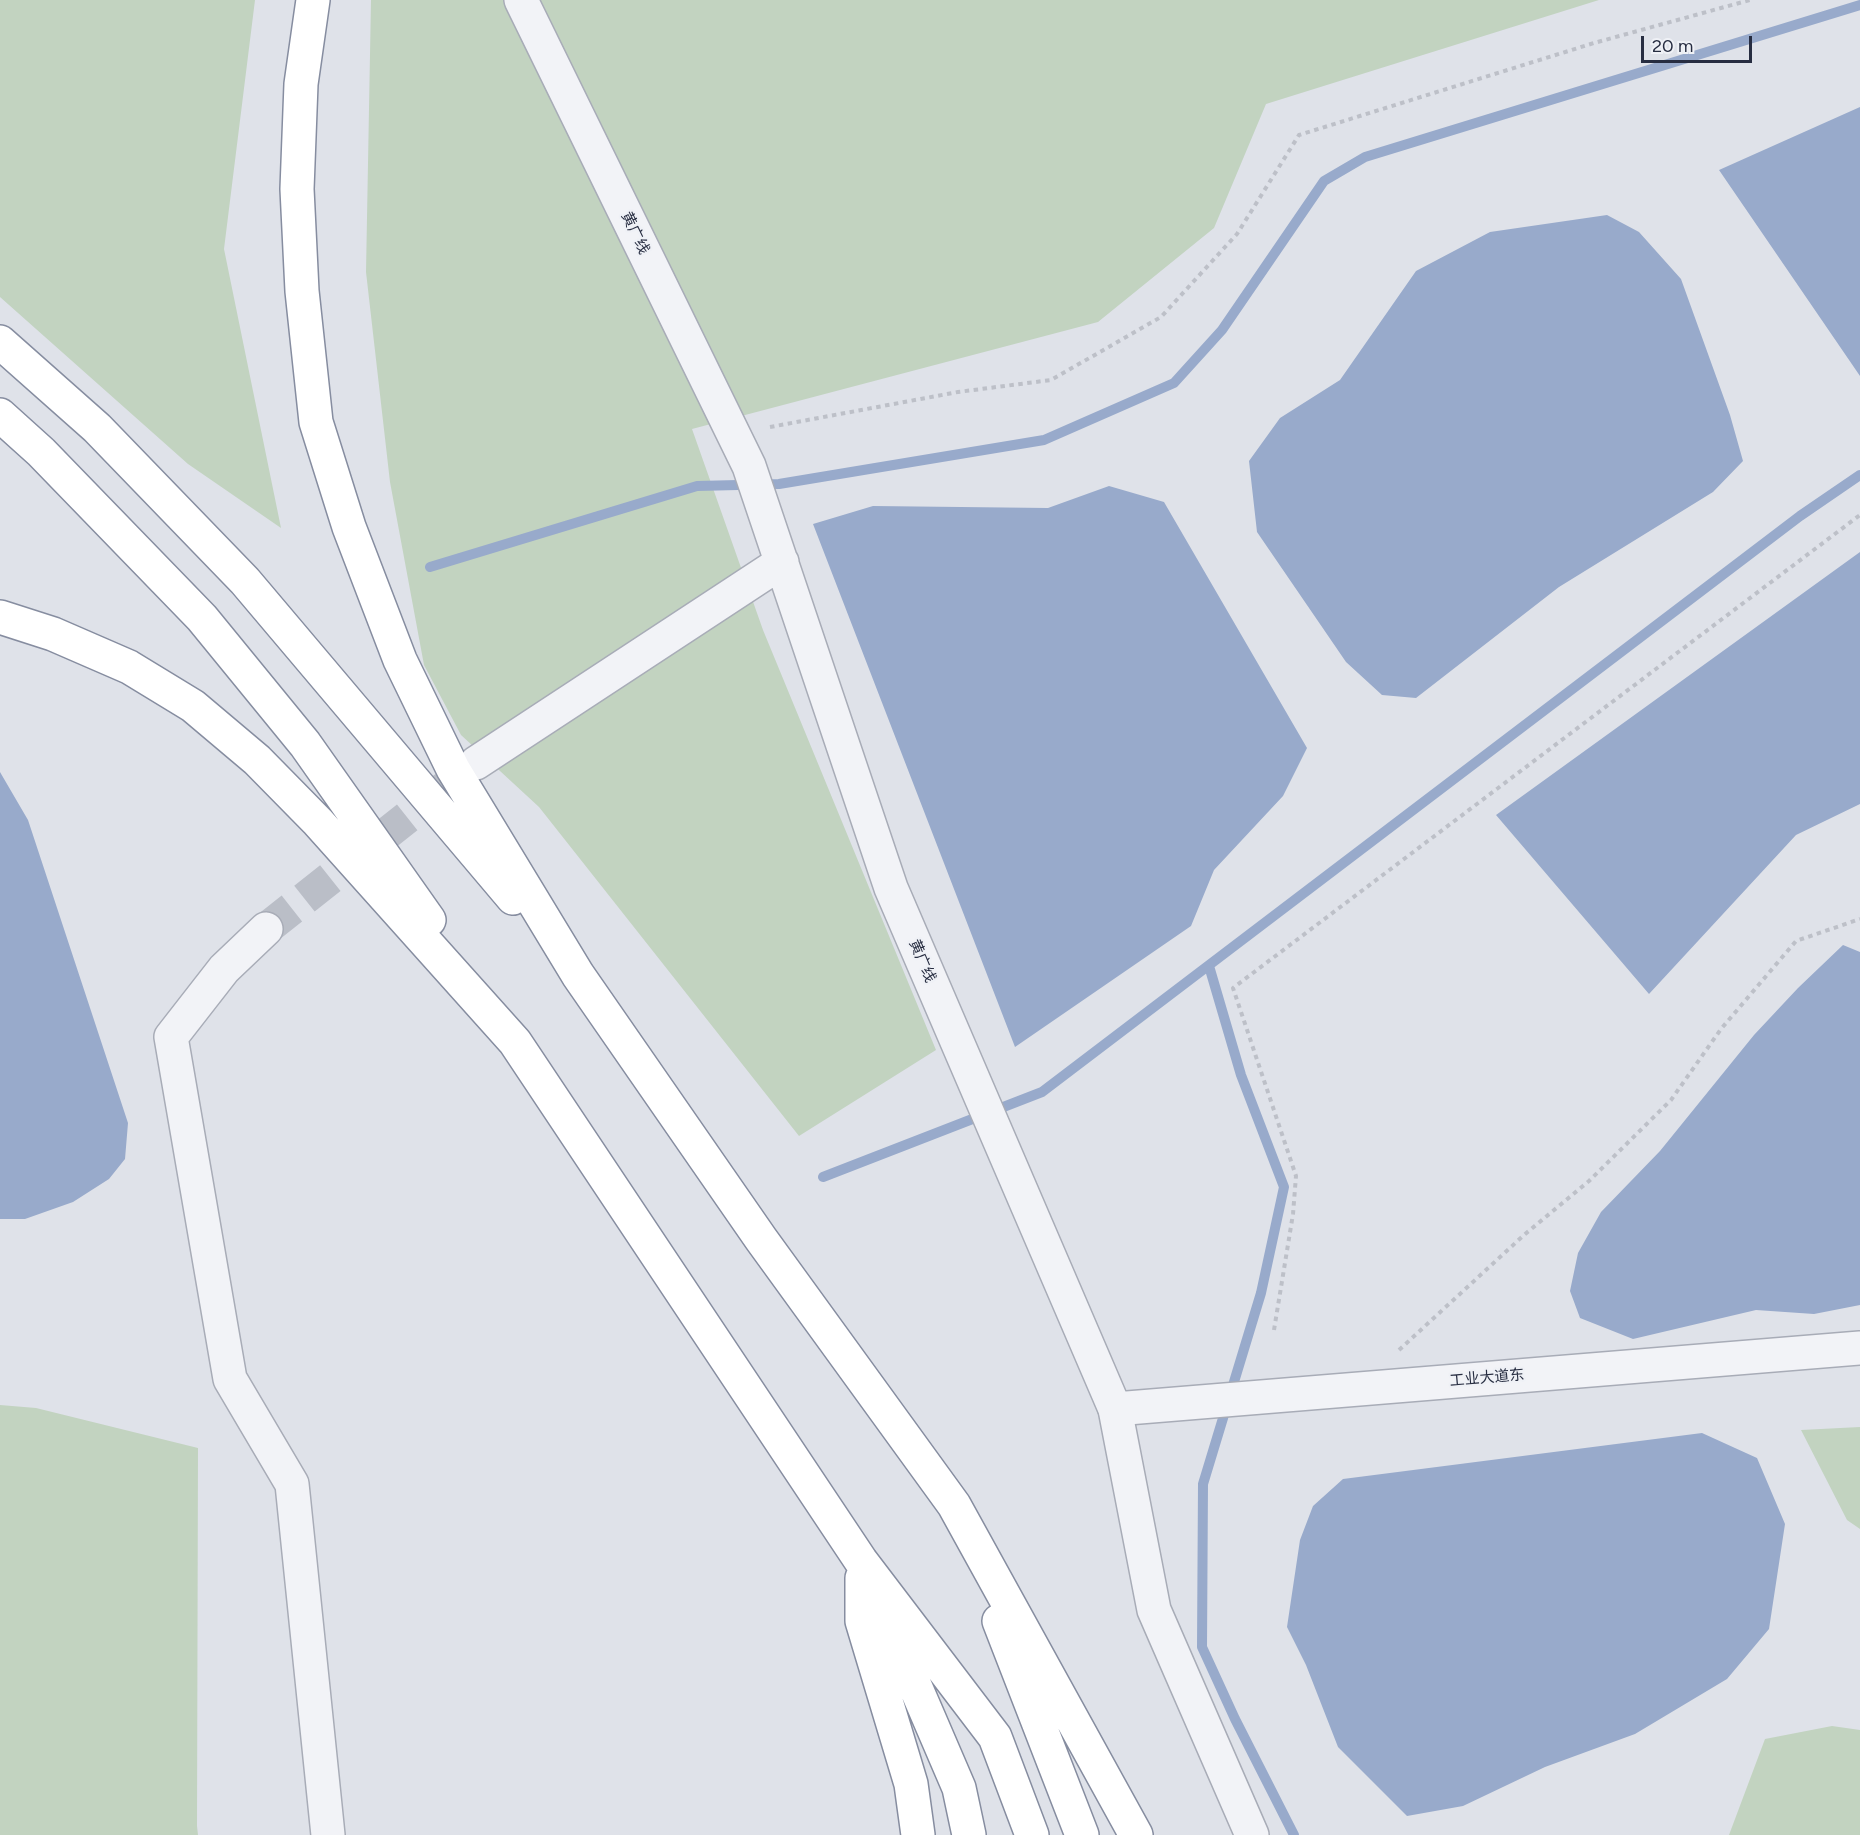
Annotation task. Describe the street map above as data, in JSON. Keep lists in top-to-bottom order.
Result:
{
  "streets": {
    "street": ["黄广线", "工业大道东"]
  },
  "crossings": [
    ["黄广线", "工业大道东"]
  ],
  "scale_bar": "20 m"
}
